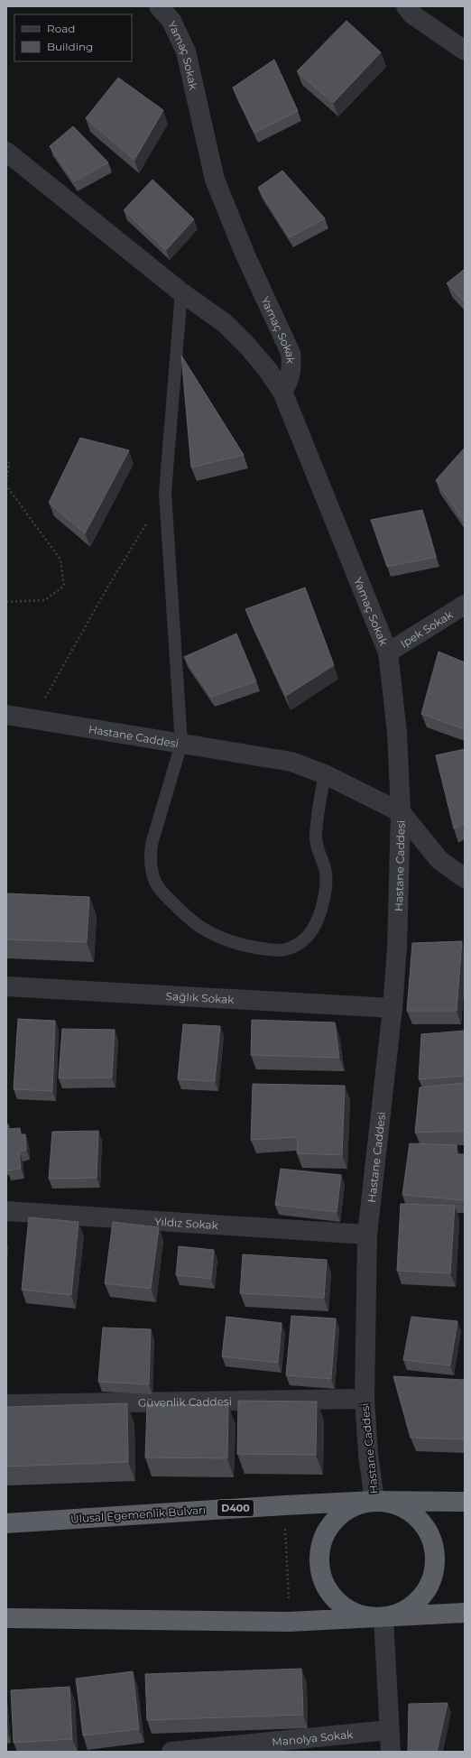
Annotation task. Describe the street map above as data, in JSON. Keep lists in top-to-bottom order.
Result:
{
  "streets": {
    "highway": ["D400", "Ulusal Egemenlik Bulvarı"],
    "street": [
      "Yamaç Sokak",
      "Ipek Sokak",
      "Hastane Caddesi",
      "Sağlık Sokak",
      "Yıldız Sokak",
      "Güvenlik Caddesi",
      "Manolya Sokak"
    ]
  },
  "crossings": [
    ["Yamaç Sokak", "Ipek Sokak"],
    ["Yamaç Sokak", "Hastane Caddesi"],
    ["Ipek Sokak", "Hastane Caddesi"],
    ["Hastane Caddesi", "Sağlık Sokak"],
    ["Hastane Caddesi", "Yıldız Sokak"],
    ["Hastane Caddesi", "Güvenlik Caddesi"],
    ["Hastane Caddesi", "Ulusal Egemenlik Bulvarı"]
  ],
  "legend": ["Road", "Building"]
}
